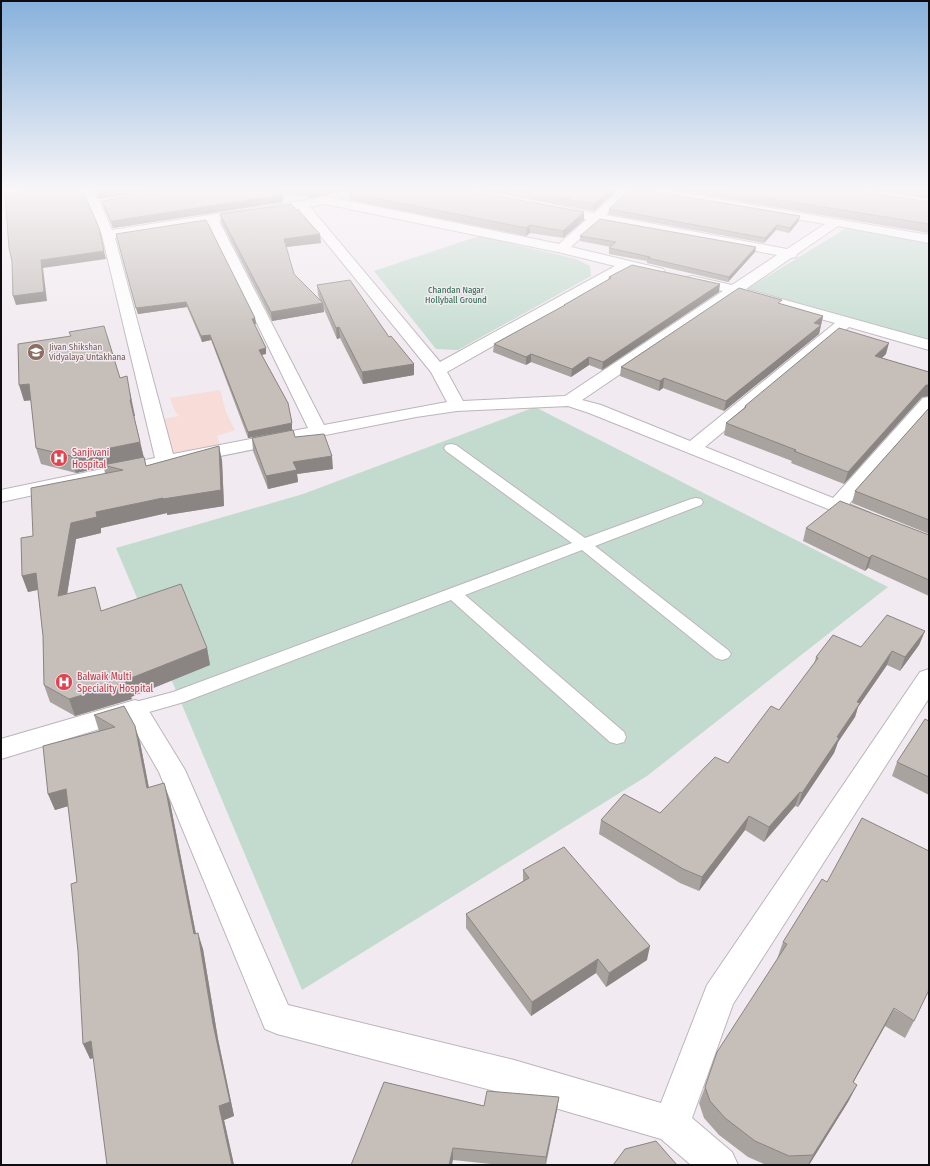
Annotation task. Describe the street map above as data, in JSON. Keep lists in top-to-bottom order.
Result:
{
  "parks": ["Chandan Nagar Hollyball Ground"],
  "places": {
    "school or university": ["Jivan Shikshan Vidyalaya Untakhana"],
    "hospital": ["Sanjivani Hospital", "Balwaik Multi Speciality Hospital"]
  }
}
